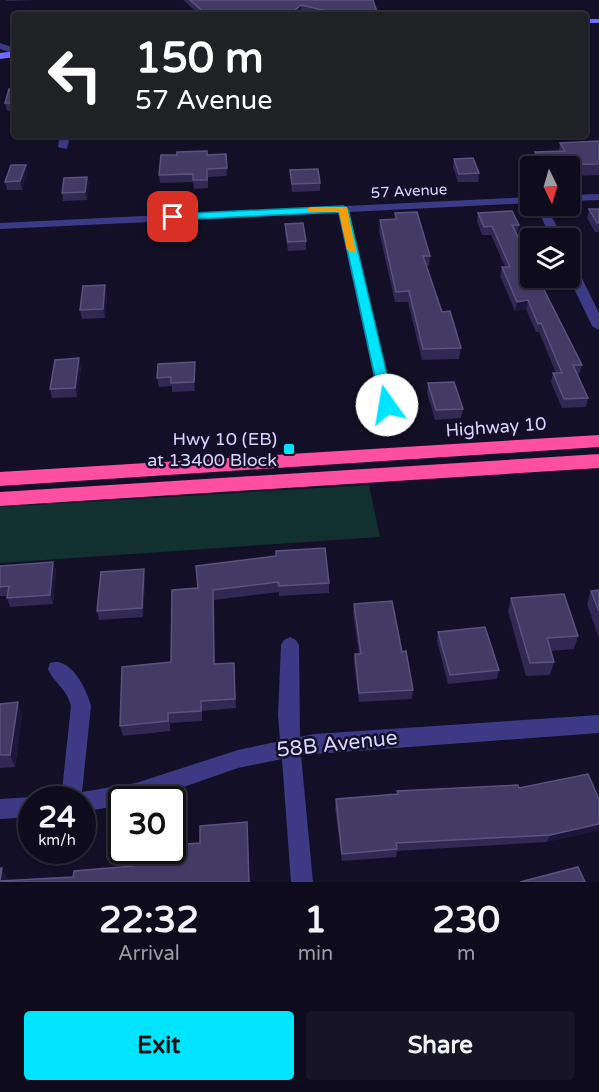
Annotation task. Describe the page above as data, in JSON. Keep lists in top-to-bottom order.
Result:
{
  "streets": {
    "highway": ["Highway 10"],
    "street": ["57 Avenue", "58B Avenue"]
  },
  "places": {
    "transit": ["Hwy 10 (EB) at 13400 Block"]
  },
  "north": "bottom",
  "page": {
    "turn": ["150 m", "57 Avenue"],
    "speed": "24 km/h",
    "limit": "30",
    "eta": [
      "22:32",
      "Arrival",
      "1",
      "min",
      "230",
      "m"
    ],
    "buttons": ["Exit", "Share"]
  }
}
